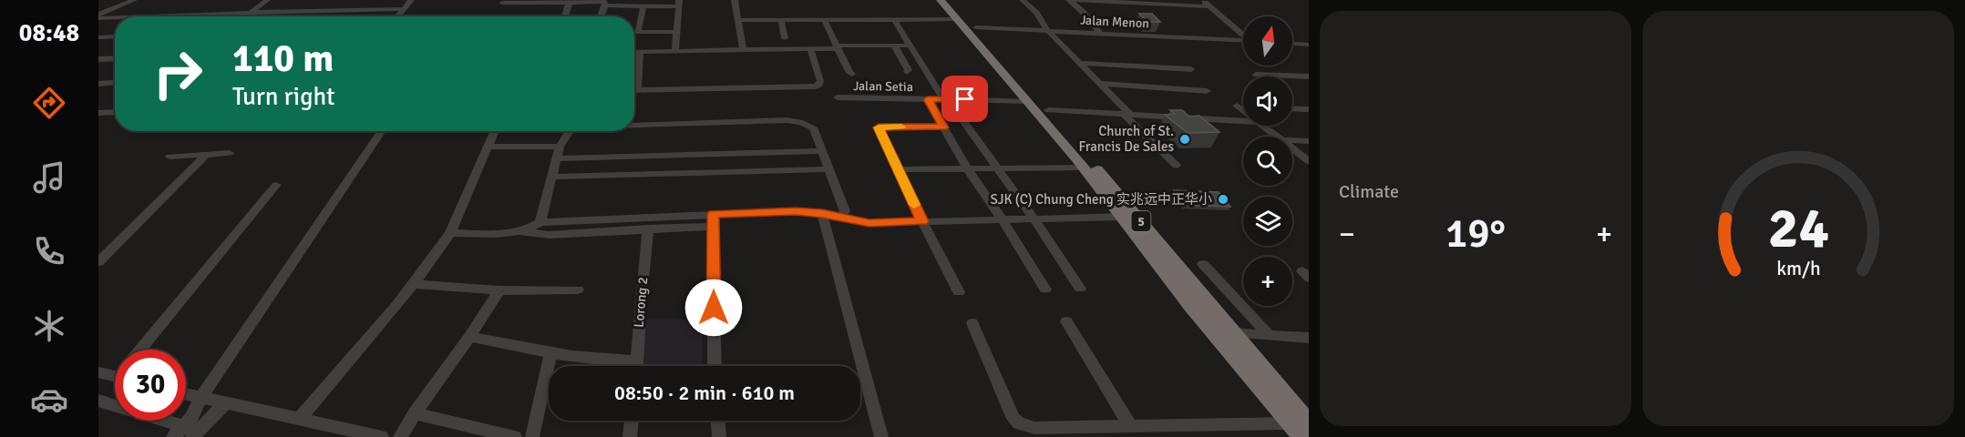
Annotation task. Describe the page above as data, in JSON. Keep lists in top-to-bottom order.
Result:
{
  "streets": {
    "highway": ["5"],
    "street": ["Jalan Menon", "Jalan Setia", "Lorong 2"]
  },
  "crossings": [
    ["Jalan Menon", "5"],
    ["Jalan Setia", "5"]
  ],
  "places": ["Church of St. Francis De Sales", "SJK (C) Chung Cheng 实兆远中正华小"],
  "north": "top",
  "page": {
    "tabs": "08:48",
    "tile": "Climate",
    "map_buttons": "+",
    "turn": ["110 m", "Turn right"],
    "heat": ["−", "19°", "+"],
    "limit": "30",
    "trip": "08:50 · 2 min · 610 m",
    "gauge": ["24", "km/h"]
  }
}
